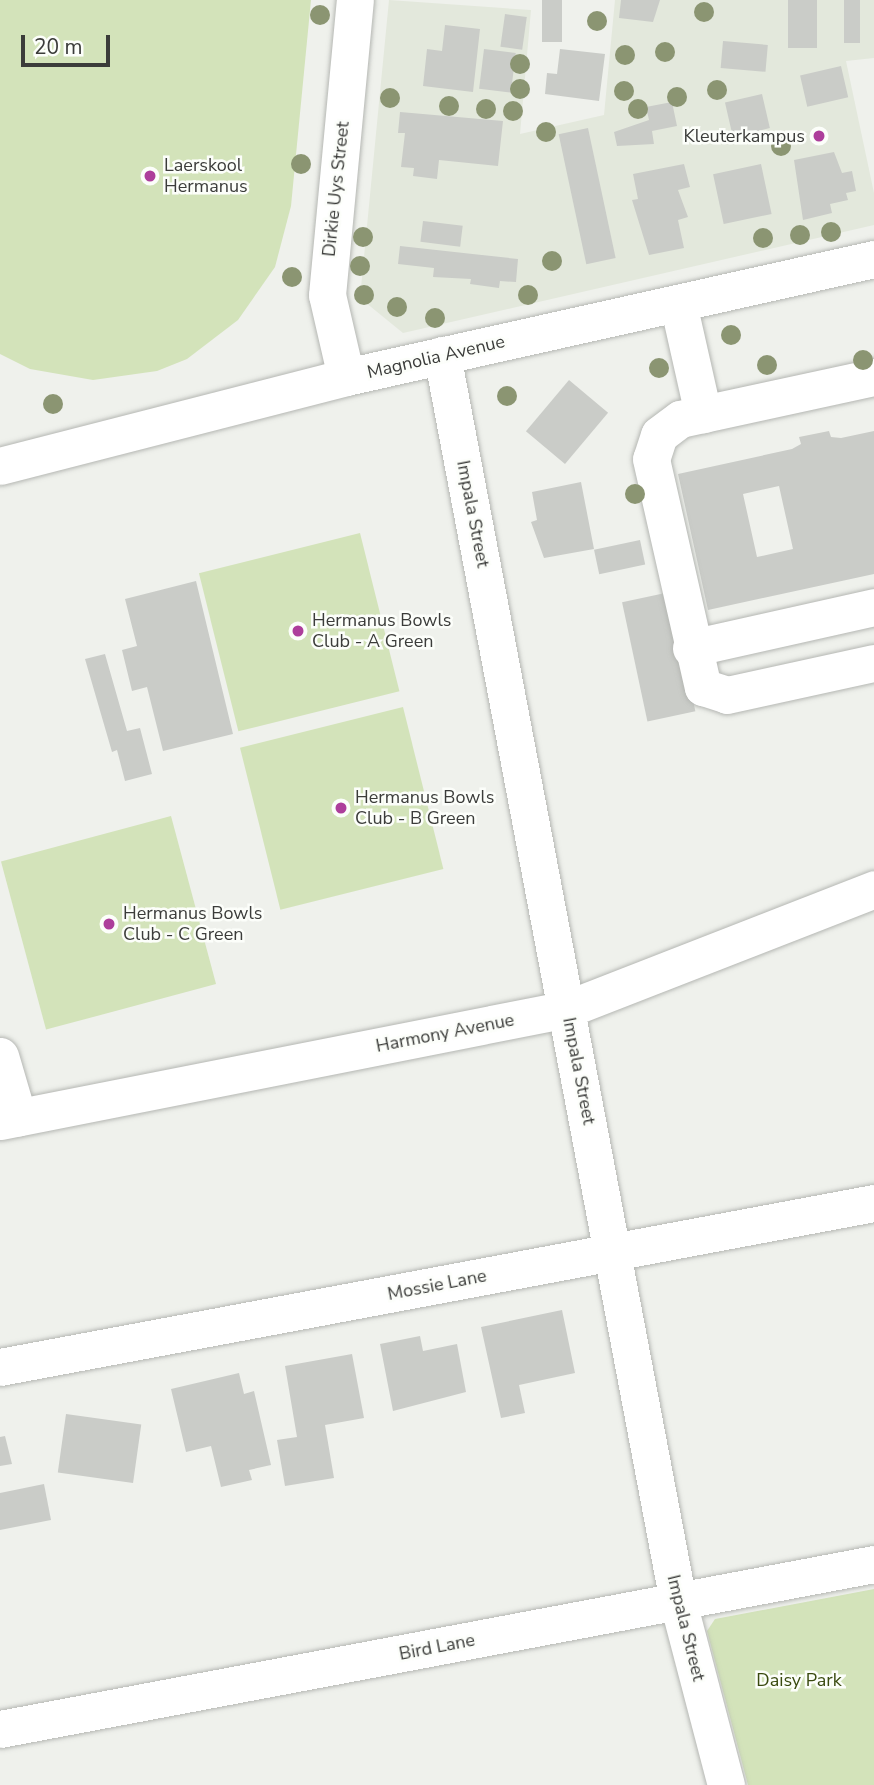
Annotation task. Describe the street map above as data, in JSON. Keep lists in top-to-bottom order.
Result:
{
  "streets": {
    "street": [
      "Dirkie Uys Street",
      "Magnolia Avenue",
      "Impala Street",
      "Harmony Avenue",
      "Mossie Lane",
      "Bird Lane"
    ]
  },
  "crossings": [
    ["Dirkie Uys Street", "Magnolia Avenue"],
    ["Magnolia Avenue", "Impala Street"],
    ["Impala Street", "Harmony Avenue"],
    ["Impala Street", "Mossie Lane"],
    ["Impala Street", "Bird Lane"]
  ],
  "parks": ["Daisy Park"],
  "places": [
    "Kleuterkampus",
    "Laerskool Hermanus",
    "Hermanus Bowls Club - A Green",
    "Hermanus Bowls Club - B Green",
    "Hermanus Bowls Club - C Green"
  ],
  "scale_bar": "20 m"
}
